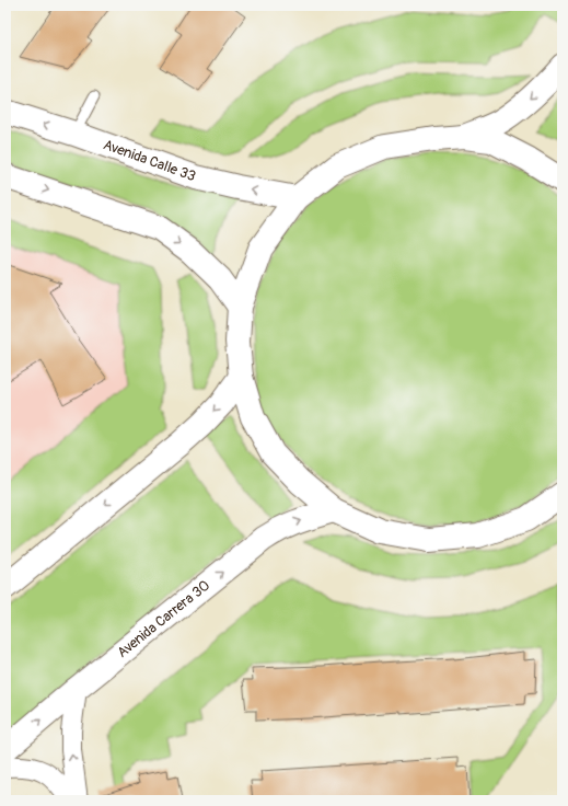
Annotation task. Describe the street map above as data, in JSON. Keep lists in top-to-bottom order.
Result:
{
  "streets": {
    "main road": ["Avenida Calle 33", "Avenida Carrera 30"]
  }
}
